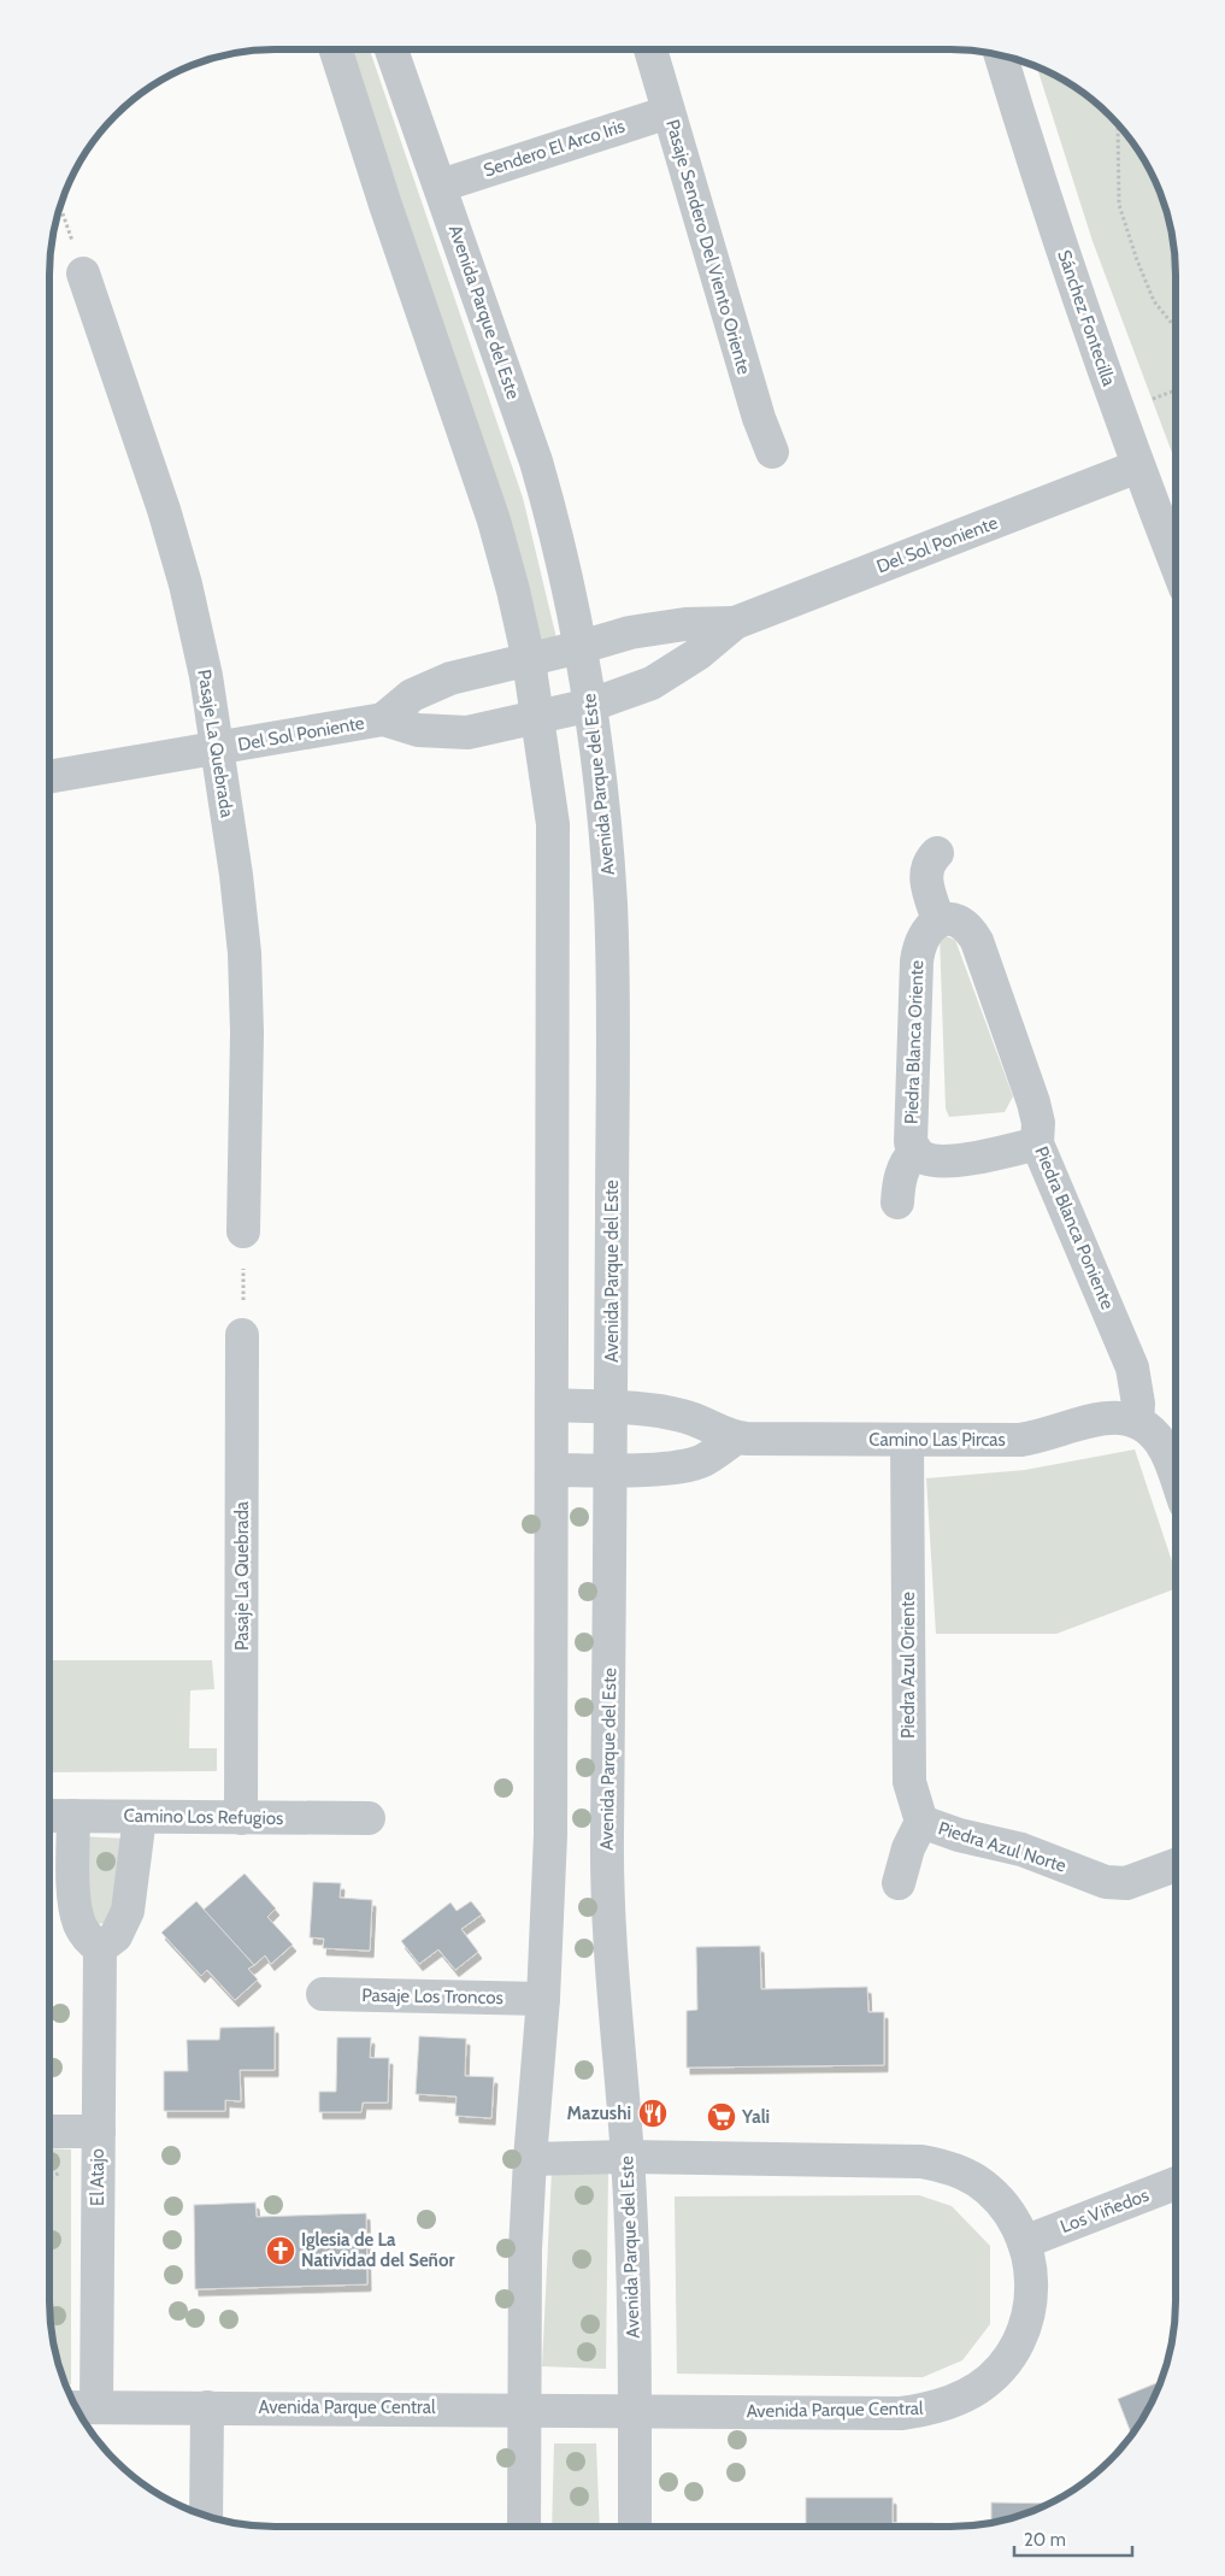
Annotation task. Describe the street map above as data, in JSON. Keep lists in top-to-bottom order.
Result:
{
  "streets": {
    "street": [
      "Sendero El Arco Iris",
      "Pasaje Sendero Del Viento Oriente",
      "Avenida Parque del Este",
      "Sánchez Fontecilla",
      "Del Sol Poniente",
      "Pasaje La Quebrada",
      "Piedra Blanca Oriente",
      "Piedra Blanca Poniente",
      "Camino Las Pircas",
      "Piedra Azul Oriente",
      "Camino Los Refugios",
      "Piedra Azul Norte",
      "Pasaje Los Troncos",
      "El Atajo",
      "Los Viñedos",
      "Avenida Parque Central"
    ]
  },
  "crossings": [
    ["Sendero El Arco Iris", "Pasaje Sendero Del Viento Oriente"],
    ["Sendero El Arco Iris", "Avenida Parque del Este"],
    ["Avenida Parque del Este", "Del Sol Poniente"],
    ["Avenida Parque del Este", "Camino Las Pircas"],
    ["Avenida Parque del Este", "Avenida Parque Central"],
    ["Sánchez Fontecilla", "Del Sol Poniente"],
    ["Del Sol Poniente", "Pasaje La Quebrada"],
    ["Pasaje La Quebrada", "Camino Los Refugios"],
    ["Piedra Blanca Oriente", "Piedra Blanca Poniente"],
    ["Piedra Blanca Poniente", "Camino Las Pircas"],
    ["Camino Las Pircas", "Piedra Azul Oriente"],
    ["Piedra Azul Oriente", "Piedra Azul Norte"],
    ["El Atajo", "Avenida Parque Central"],
    ["Los Viñedos", "Avenida Parque Central"]
  ],
  "places": {
    "restaurant": ["Mazushi"],
    "supermarket": ["Yali"],
    "church": ["Iglesia de La Natividad del Señor"]
  },
  "scale_bar": "20 m"
}
